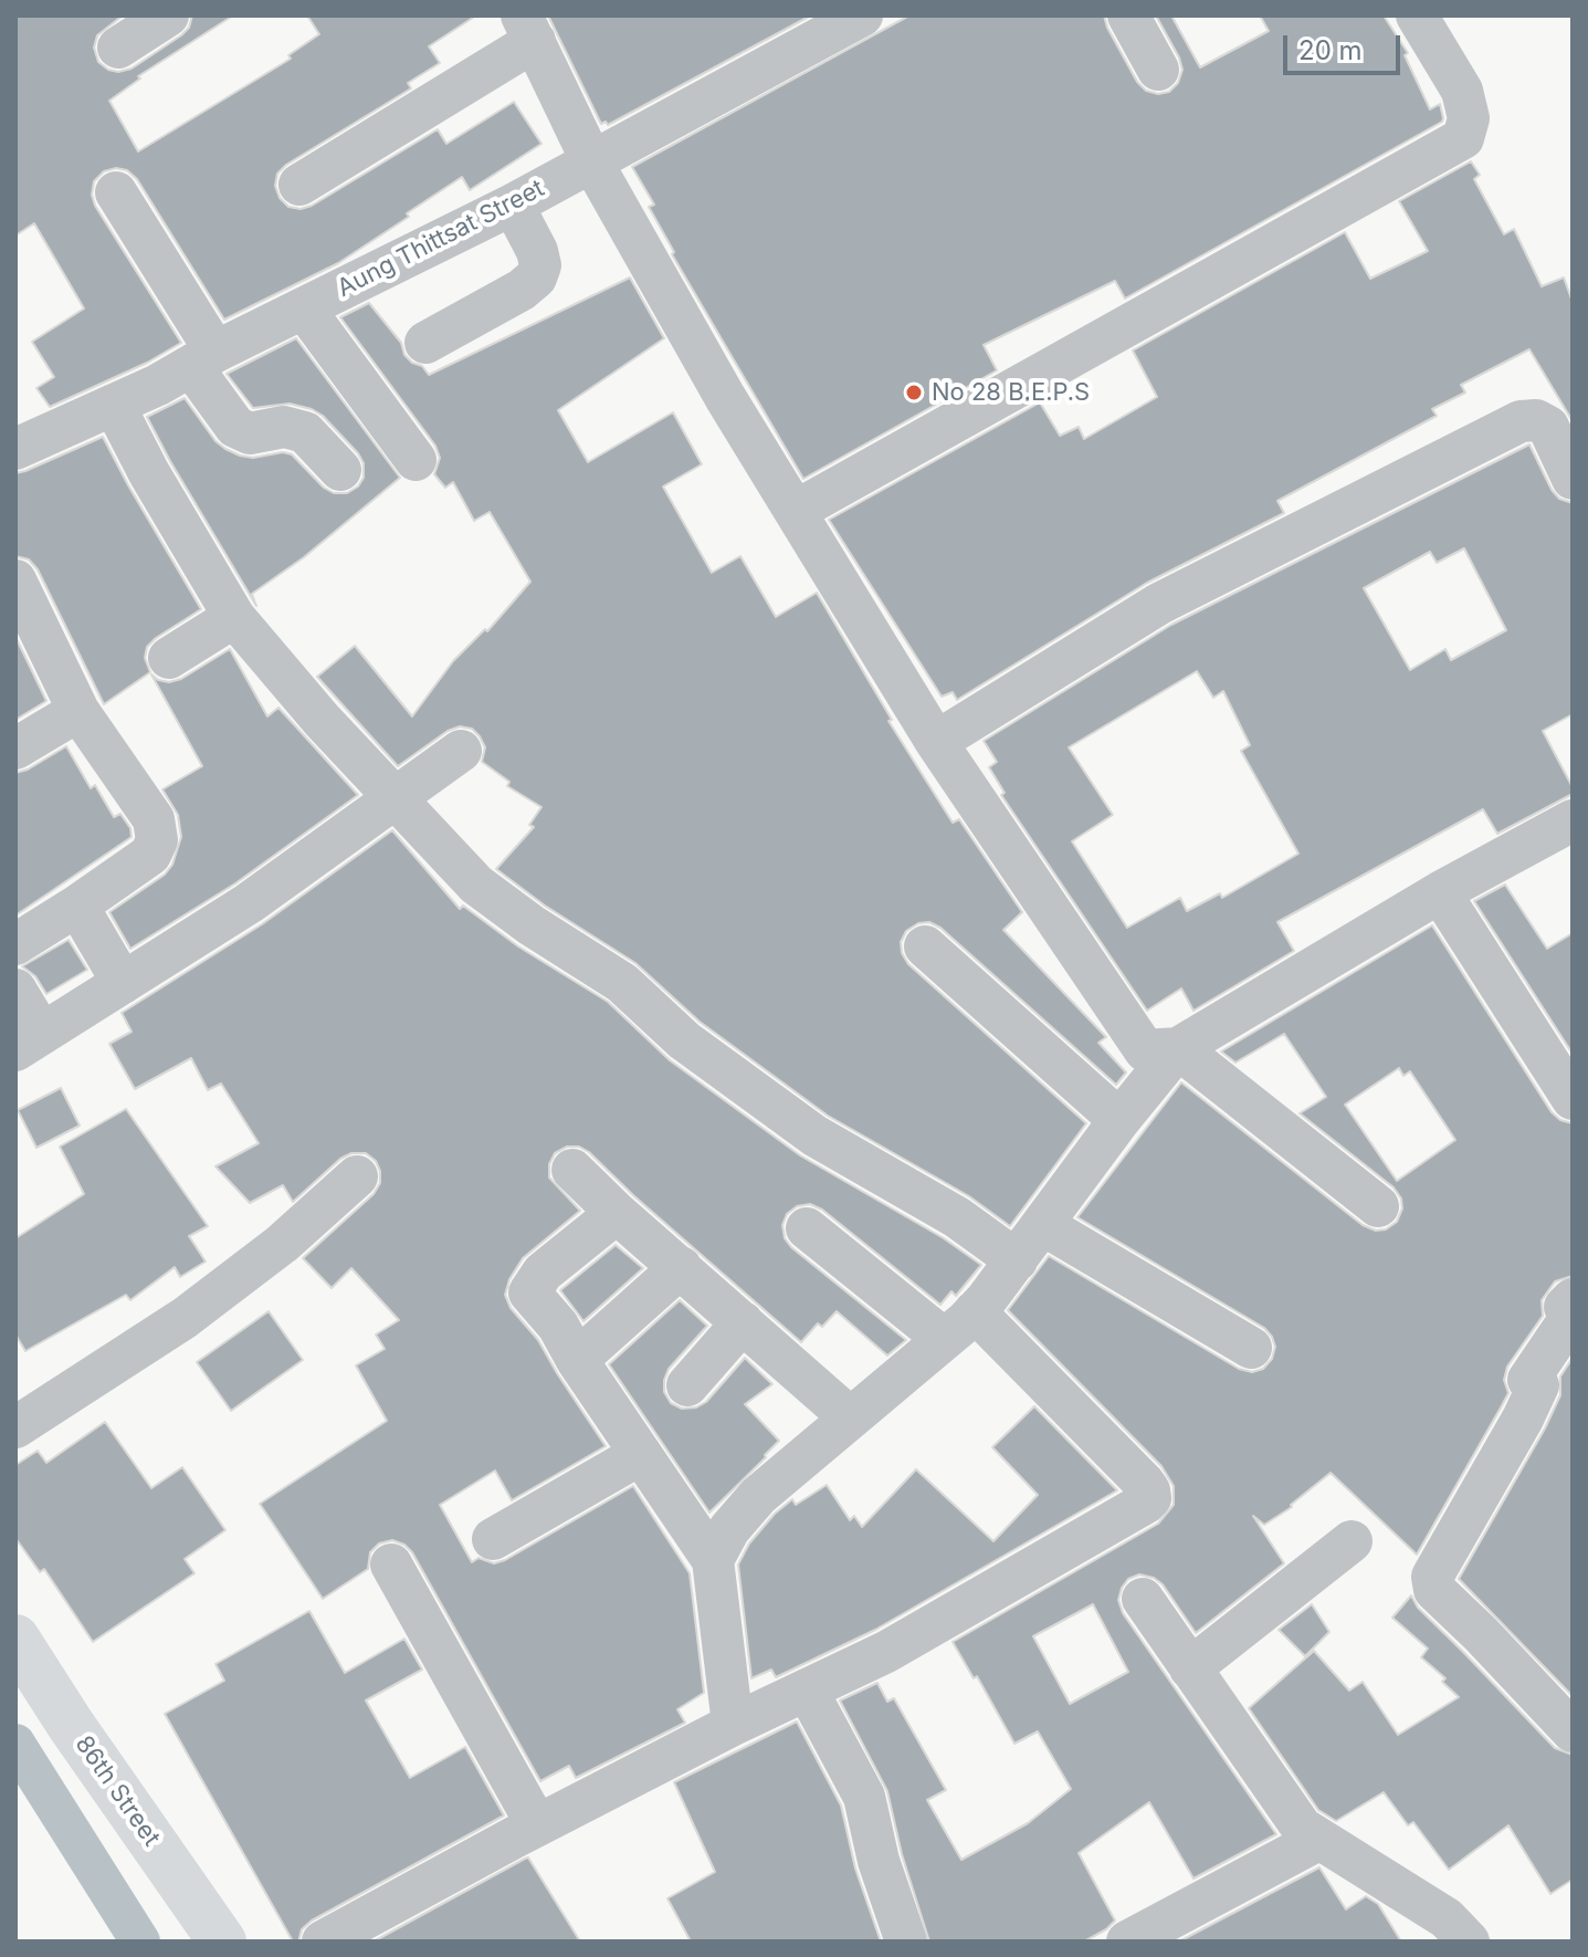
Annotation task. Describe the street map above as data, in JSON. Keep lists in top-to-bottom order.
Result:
{
  "streets": {
    "main road": ["86th Street"],
    "street": ["Aung Thittsat Street"]
  },
  "places": ["No 28 B.E.P.S"],
  "scale_bar": "20 m"
}
